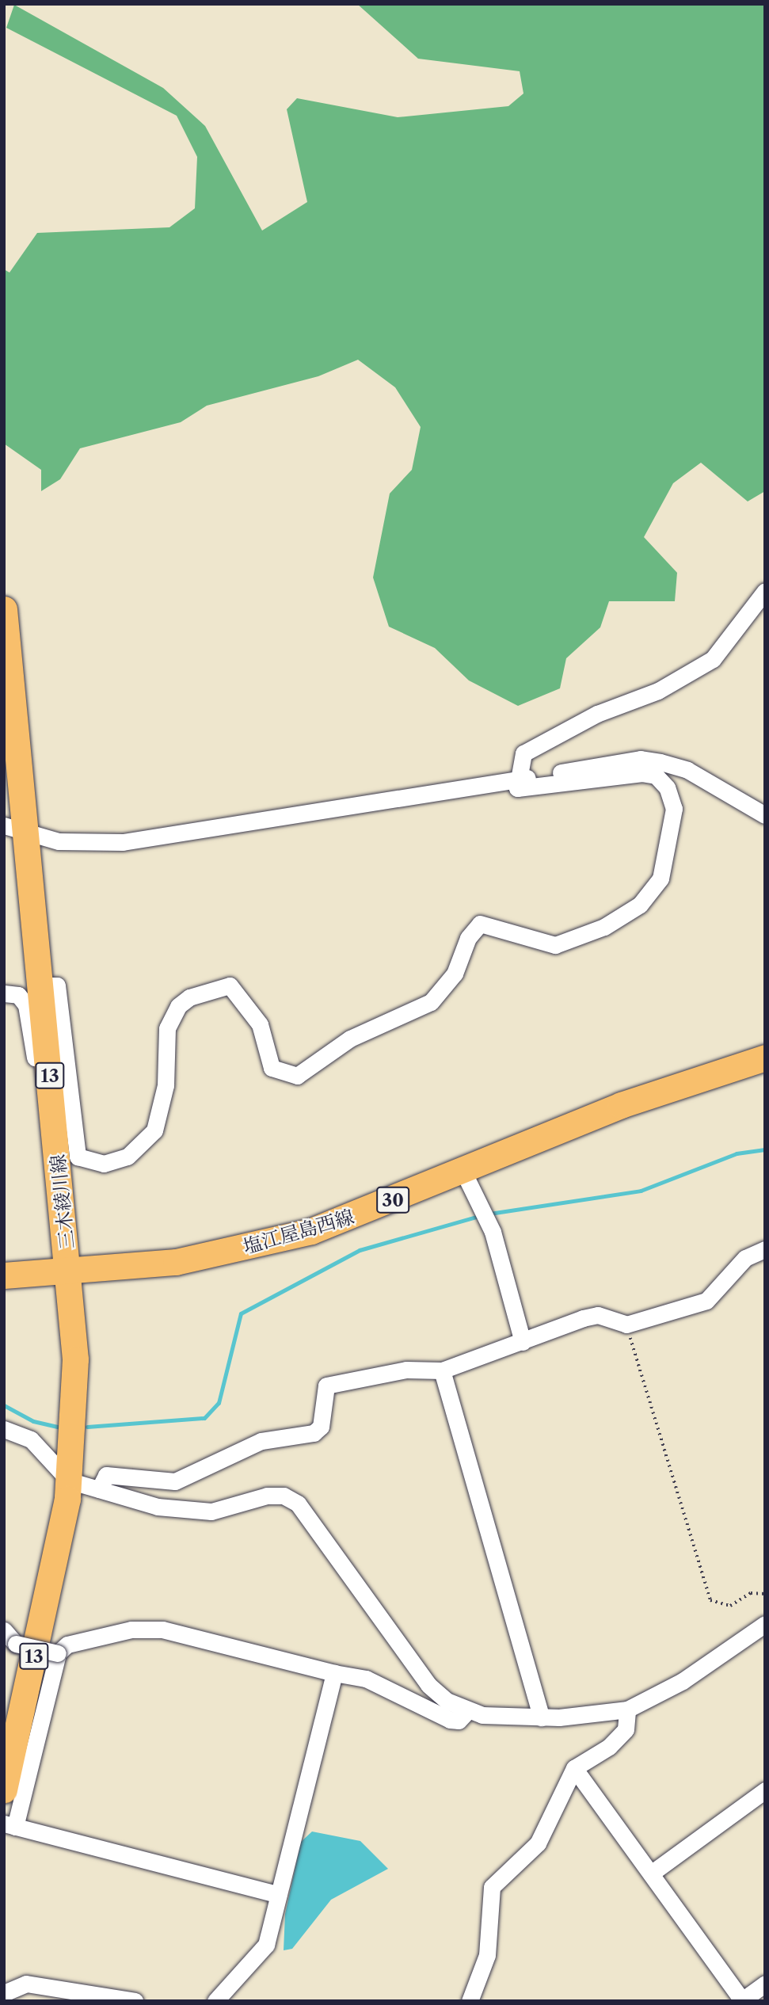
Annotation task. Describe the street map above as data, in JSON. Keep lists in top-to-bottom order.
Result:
{
  "streets": {
    "main road": [
      "13",
      "30",
      "三木綾川線",
      "塩江屋島西線"
    ]
  },
  "crossings": [
    ["三木綾川線", "塩江屋島西線"]
  ]
}
